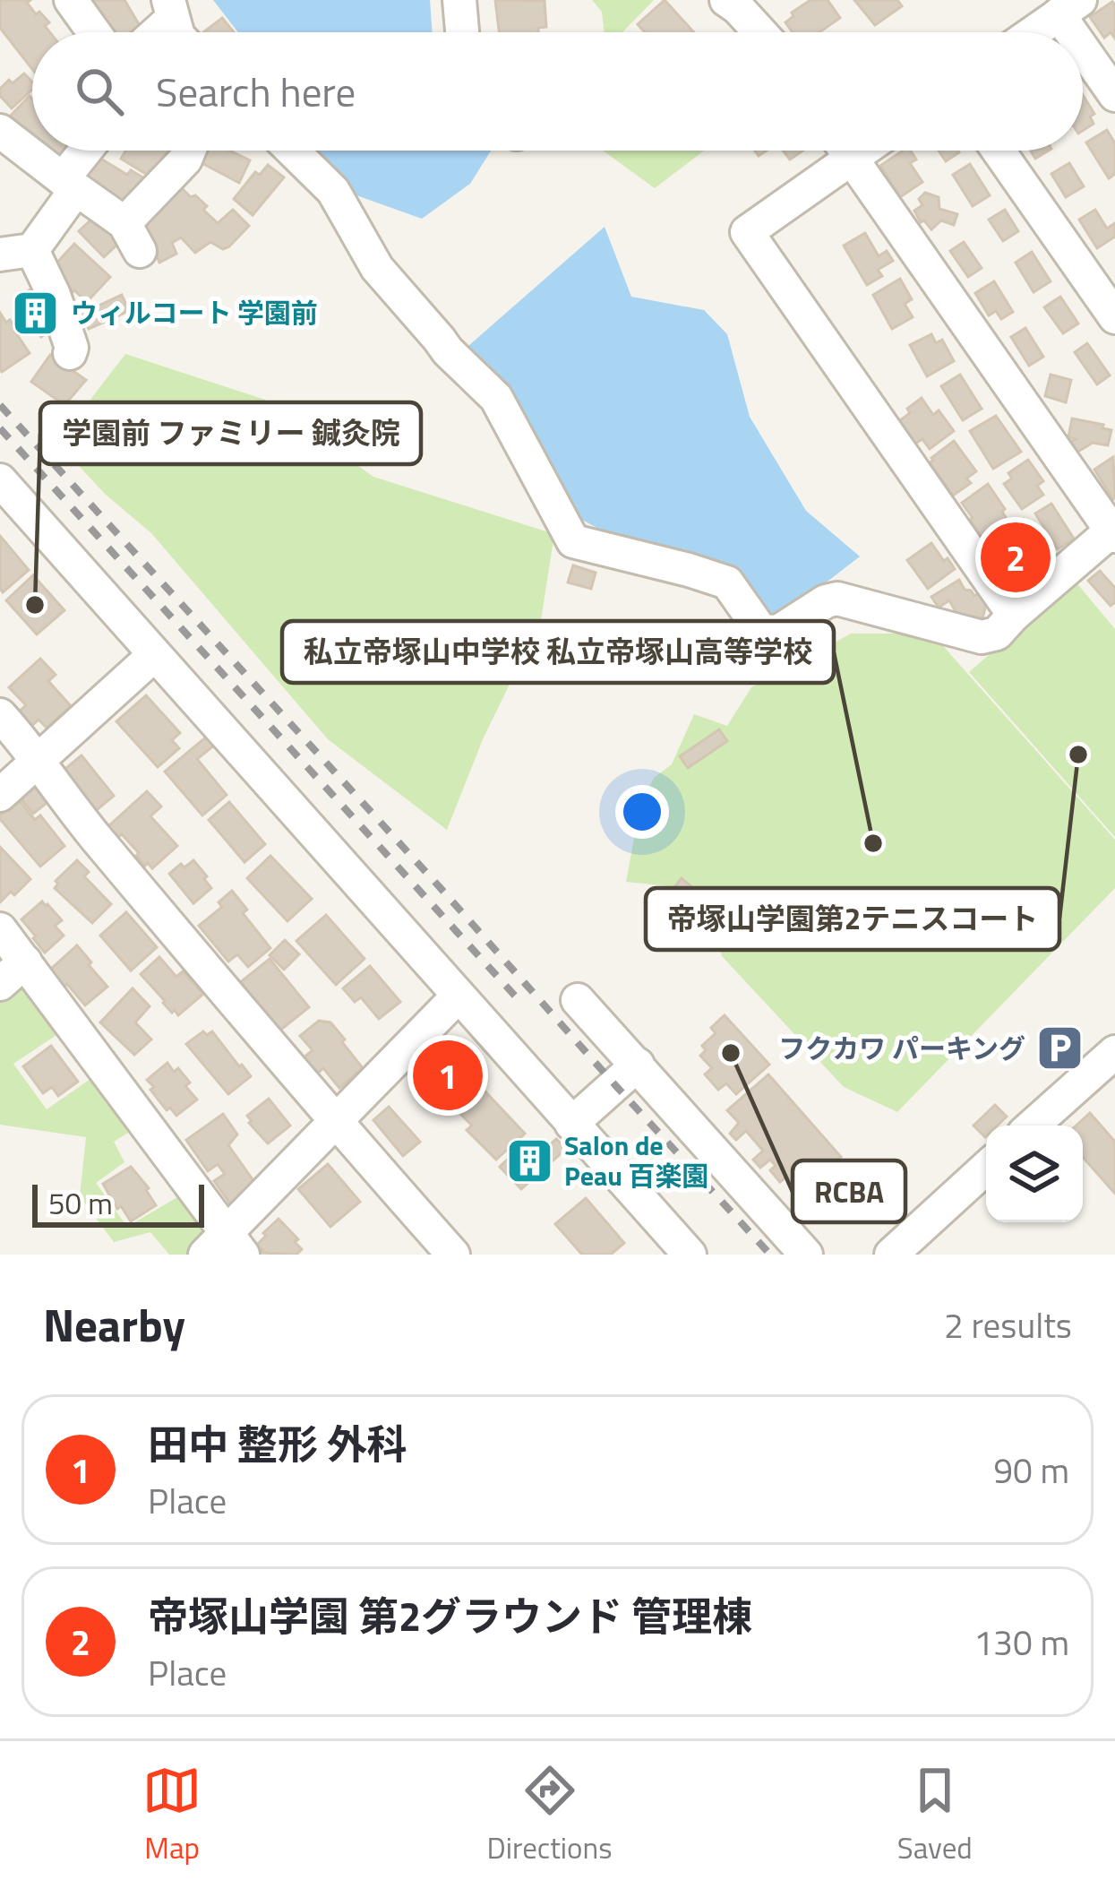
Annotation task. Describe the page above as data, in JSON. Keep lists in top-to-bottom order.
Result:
{
  "places": {
    "building": ["ウィルコート 学園前", "Salon de Peau 百楽園"],
    "other": [
      "学園前 ファミリー 鍼灸院",
      "帝塚山学園第2テニスコート",
      "私立帝塚山中学校 私立帝塚山高等学校",
      "RCBA"
    ],
    "parking": ["フクカワ パーキング"]
  },
  "scale_bar": "50 m",
  "page": {
    "search": "Search here",
    "pins": ["2", "1"],
    "scale": "50 m",
    "heading": ["Nearby", "2 results"],
    "list": [
      {
        "mark": "1",
        "name": "田中 整形 外科",
        "note": "Place",
        "value": "90 m"
      },
      {
        "mark": "2",
        "name": "帝塚山学園 第2グラウンド 管理棟",
        "note": "Place",
        "value": "130 m"
      }
    ],
    "nav": ["Map", "Directions", "Saved"]
  }
}
